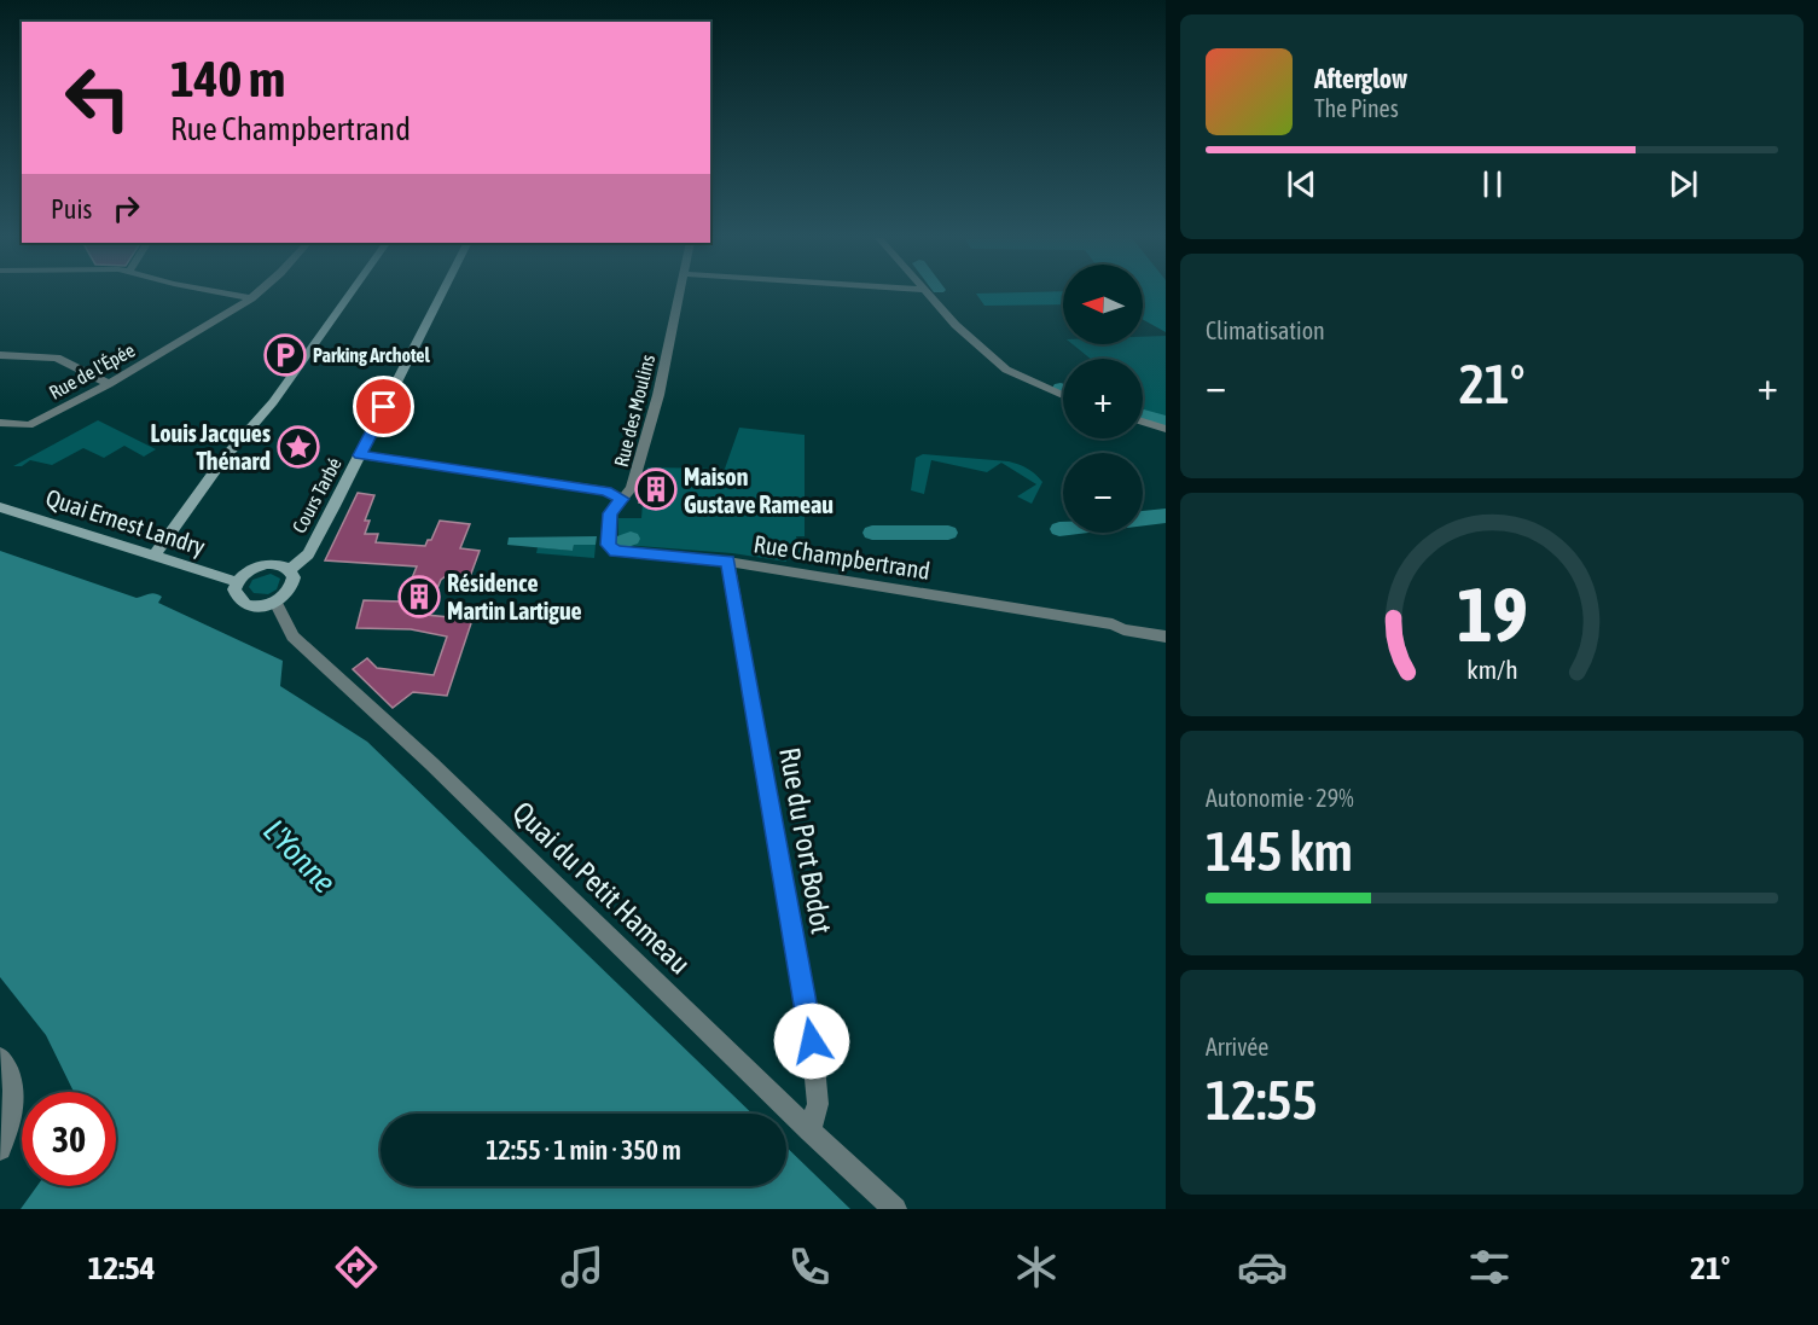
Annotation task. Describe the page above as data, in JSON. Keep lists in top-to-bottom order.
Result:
{
  "streets": {
    "main road": ["Cours Tarbé", "Quai Ernest Landry"],
    "street": [
      "Rue de l'Épée",
      "Rue des Moulins",
      "Rue Champbertrand",
      "Rue du Port Bodot",
      "Quai du Petit Hameau"
    ]
  },
  "crossings": [
    ["Rue des Moulins", "Rue Champbertrand"],
    ["Cours Tarbé", "Quai Ernest Landry"],
    ["Cours Tarbé", "Quai du Petit Hameau"],
    ["Quai Ernest Landry", "Quai du Petit Hameau"],
    ["Rue Champbertrand", "Rue du Port Bodot"],
    ["Rue du Port Bodot", "Quai du Petit Hameau"]
  ],
  "water": ["L'Yonne"],
  "places": {
    "parking": ["Parking Archotel"],
    "place": ["Louis Jacques Thénard"],
    "building": ["Maison Gustave Rameau", "Résidence Martin Lartigue"]
  },
  "north": "left",
  "page": {
    "turn": ["140 m", "Rue Champbertrand"],
    "song": ["Afterglow", "The Pines"],
    "then": "Puis",
    "tile": [
      "Climatisation",
      ["Autonomie · 29%", "145 km"],
      ["Arrivée", "12:55"]
    ],
    "map_buttons": ["+", "−"],
    "heat": ["−", "21°", "+"],
    "limit": "30",
    "trip": "12:55 · 1 min · 350 m",
    "tabs": ["12:54", "21°"],
    "gauge": ["19", "km/h"]
  }
}
